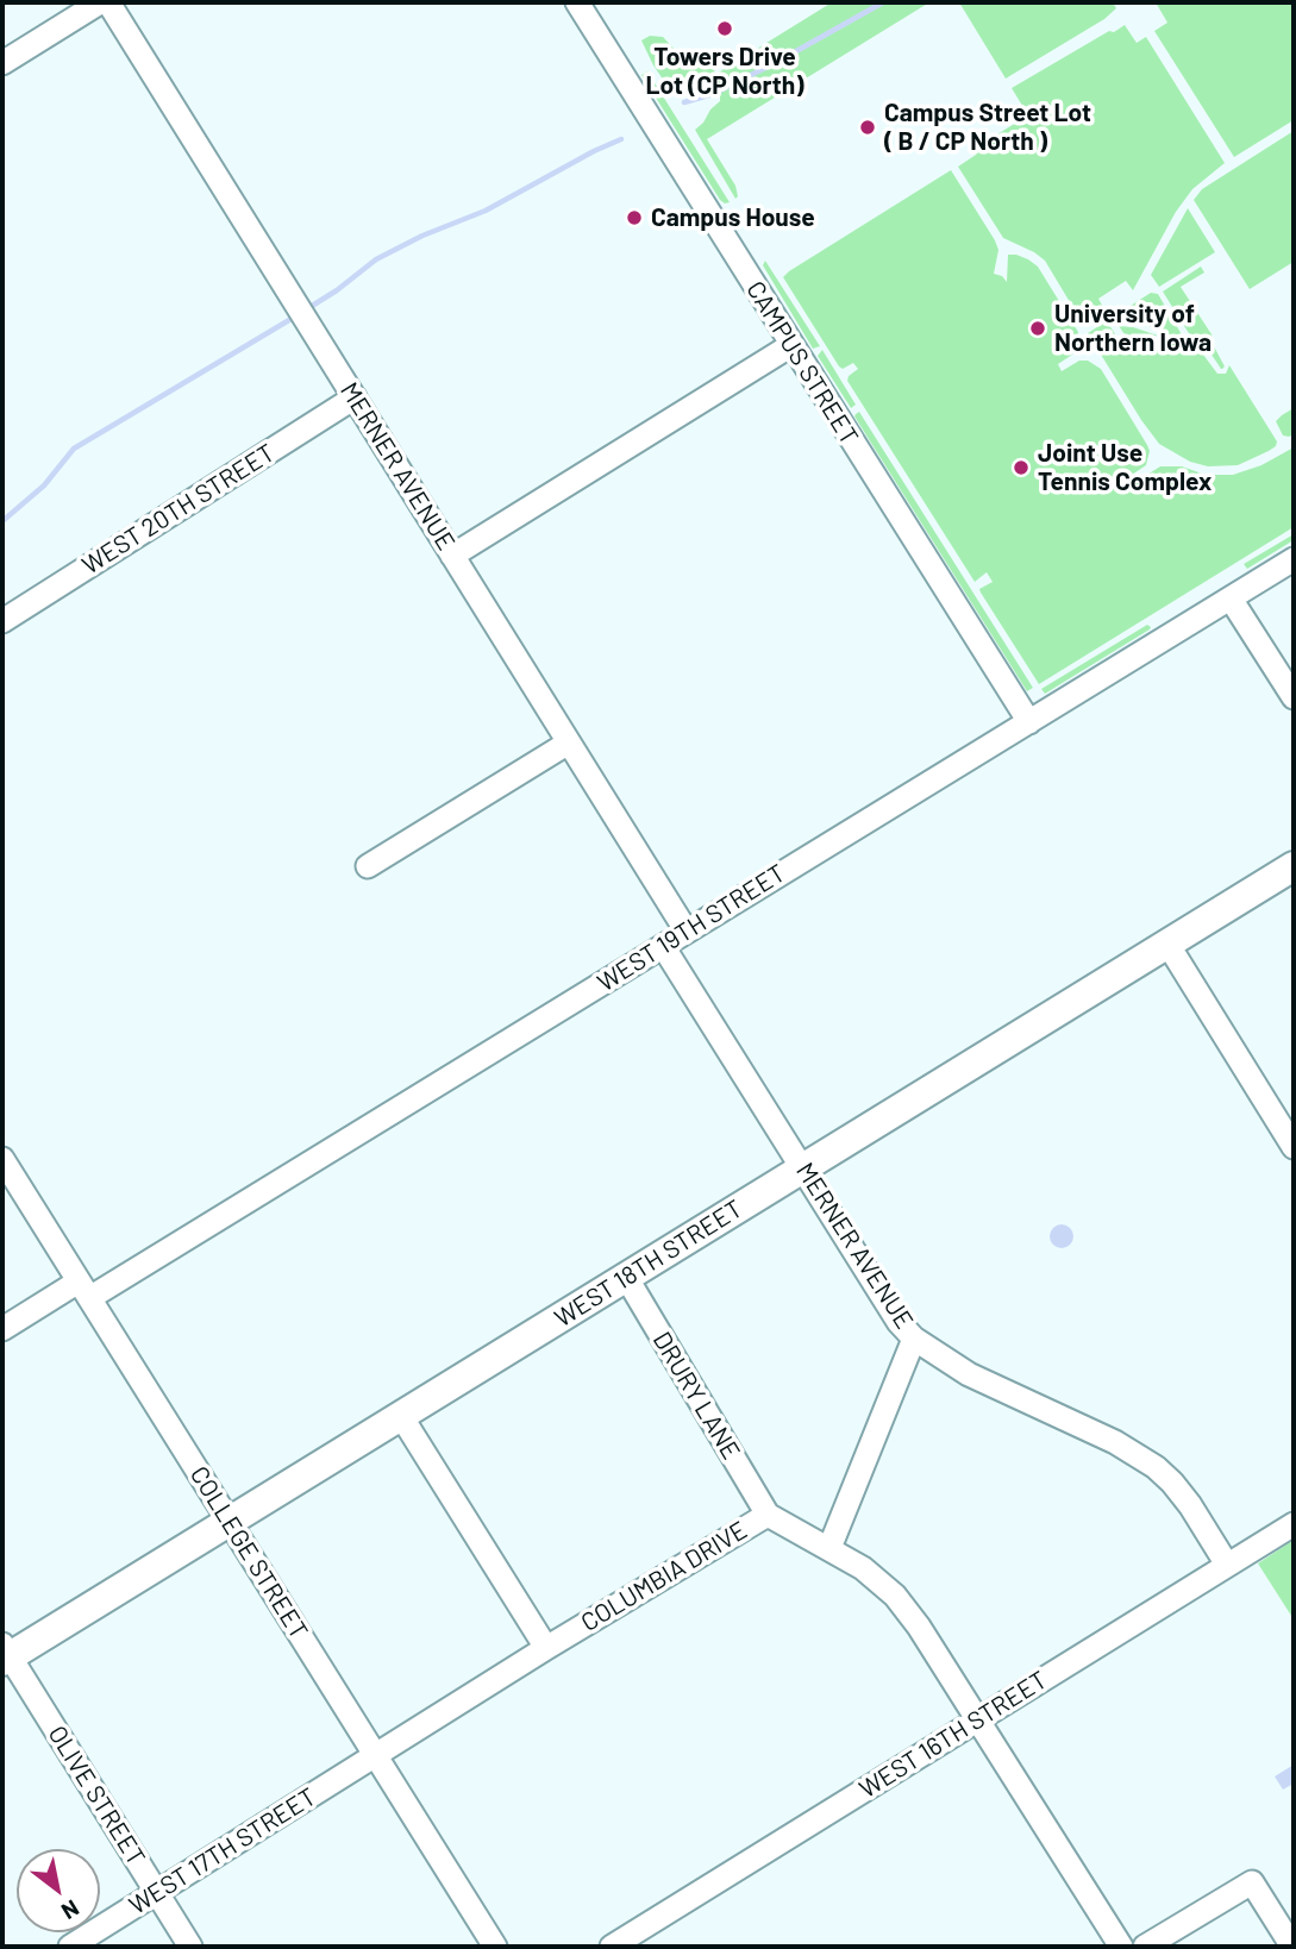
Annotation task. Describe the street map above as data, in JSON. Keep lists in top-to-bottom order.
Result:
{
  "streets": {
    "main road": ["WEST 18TH STREET"],
    "street": [
      "CAMPUS STREET",
      "MERNER AVENUE",
      "WEST 20TH STREET",
      "WEST 19TH STREET",
      "DRURY LANE",
      "COLLEGE STREET",
      "COLUMBIA DRIVE",
      "WEST 16TH STREET",
      "OLIVE STREET",
      "WEST 17TH STREET"
    ]
  },
  "crossings": [
    ["CAMPUS STREET", "WEST 19TH STREET"],
    ["MERNER AVENUE", "WEST 20TH STREET"],
    ["MERNER AVENUE", "WEST 19TH STREET"],
    ["MERNER AVENUE", "WEST 18TH STREET"],
    ["MERNER AVENUE", "WEST 16TH STREET"],
    ["WEST 19TH STREET", "COLLEGE STREET"],
    ["WEST 18TH STREET", "DRURY LANE"],
    ["WEST 18TH STREET", "COLLEGE STREET"],
    ["WEST 18TH STREET", "OLIVE STREET"],
    ["DRURY LANE", "COLUMBIA DRIVE"],
    ["COLLEGE STREET", "COLUMBIA DRIVE"],
    ["COLLEGE STREET", "WEST 17TH STREET"],
    ["COLUMBIA DRIVE", "WEST 16TH STREET"],
    ["COLUMBIA DRIVE", "WEST 17TH STREET"],
    ["OLIVE STREET", "WEST 17TH STREET"]
  ],
  "places": [
    "Towers Drive Lot (CP North)",
    "Campus Street Lot ( B / CP North )",
    "Campus House",
    "University of Northern Iowa",
    "Joint Use Tennis Complex"
  ],
  "north": "bottom right"
}
